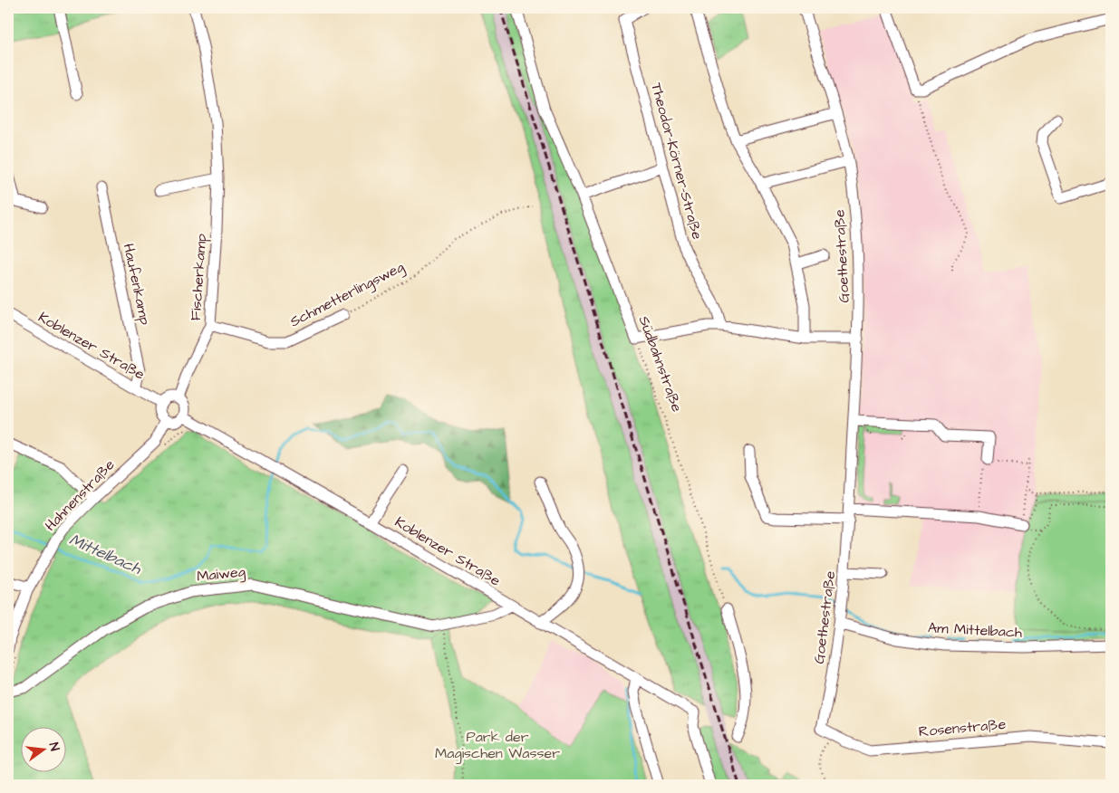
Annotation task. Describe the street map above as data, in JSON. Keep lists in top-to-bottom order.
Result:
{
  "streets": {
    "street": [
      "Theodor-Körner-Straße",
      "Goethestraße",
      "Fischerkamp",
      "Haufenkamp",
      "Schmetterlingsweg",
      "Koblenzer Straße",
      "Südbahnstraße",
      "Hahnenstraße",
      "Maiweg",
      "Am Mittelbach",
      "Rosenstraße"
    ]
  },
  "crossings": [
    ["Goethestraße", "Am Mittelbach"],
    ["Goethestraße", "Rosenstraße"],
    ["Fischerkamp", "Schmetterlingsweg"],
    ["Fischerkamp", "Koblenzer Straße"],
    ["Fischerkamp", "Hahnenstraße"],
    ["Haufenkamp", "Koblenzer Straße"],
    ["Koblenzer Straße", "Hahnenstraße"],
    ["Koblenzer Straße", "Maiweg"]
  ],
  "water": ["Mittelbach"],
  "parks": ["Park der Magischen Wasser"],
  "north": "right"
}
